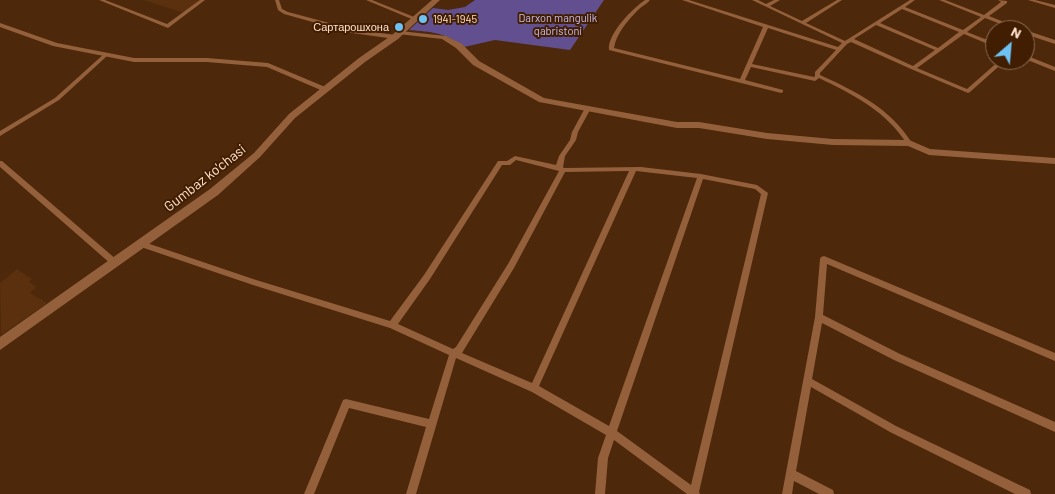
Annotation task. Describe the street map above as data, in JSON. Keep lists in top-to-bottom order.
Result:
{
  "streets": {
    "main road": ["Gumbaz ko'chasi"]
  },
  "parks": ["Darxon mangulik qabristoni"],
  "places": ["1941-1945", "Сартарошхона"],
  "north": "top right"
}
